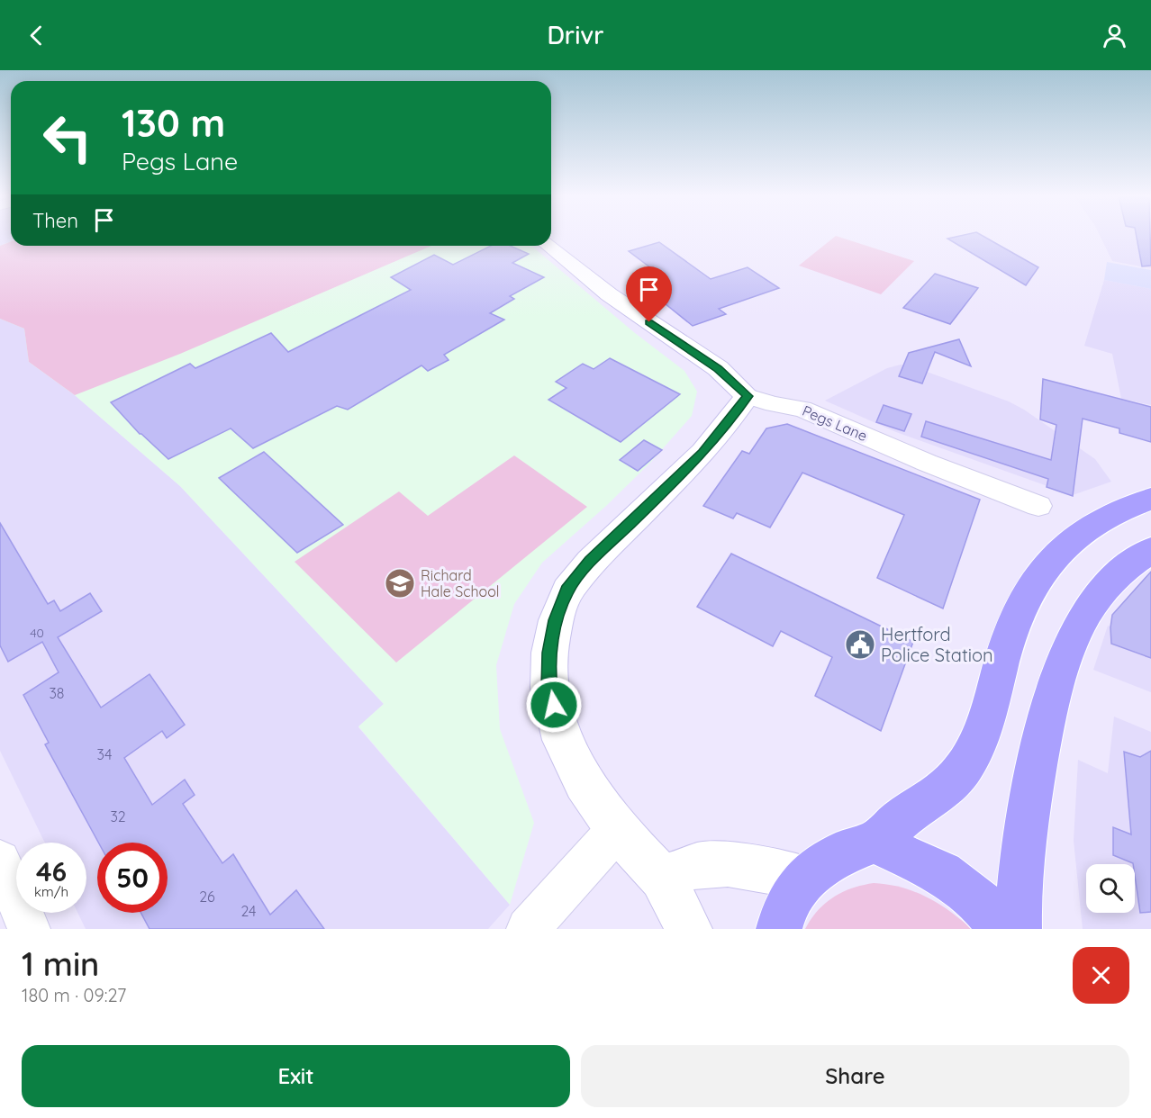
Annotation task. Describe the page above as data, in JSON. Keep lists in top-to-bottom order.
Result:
{
  "streets": {
    "main road": ["Pegs Lane"]
  },
  "places": {
    "school or university": ["Richard Hale School"],
    "public building": ["Hertford Police Station"]
  },
  "house_numbers": [
    "40",
    "38",
    "34",
    "32",
    "26",
    "24"
  ],
  "page": {
    "header": "Drivr",
    "turn": ["130 m", "Pegs Lane"],
    "then": "Then",
    "speed": "46 km/h",
    "limit": "50",
    "heading": ["1 min", "180 m · 09:27"],
    "buttons": ["Exit", "Share"]
  }
}
